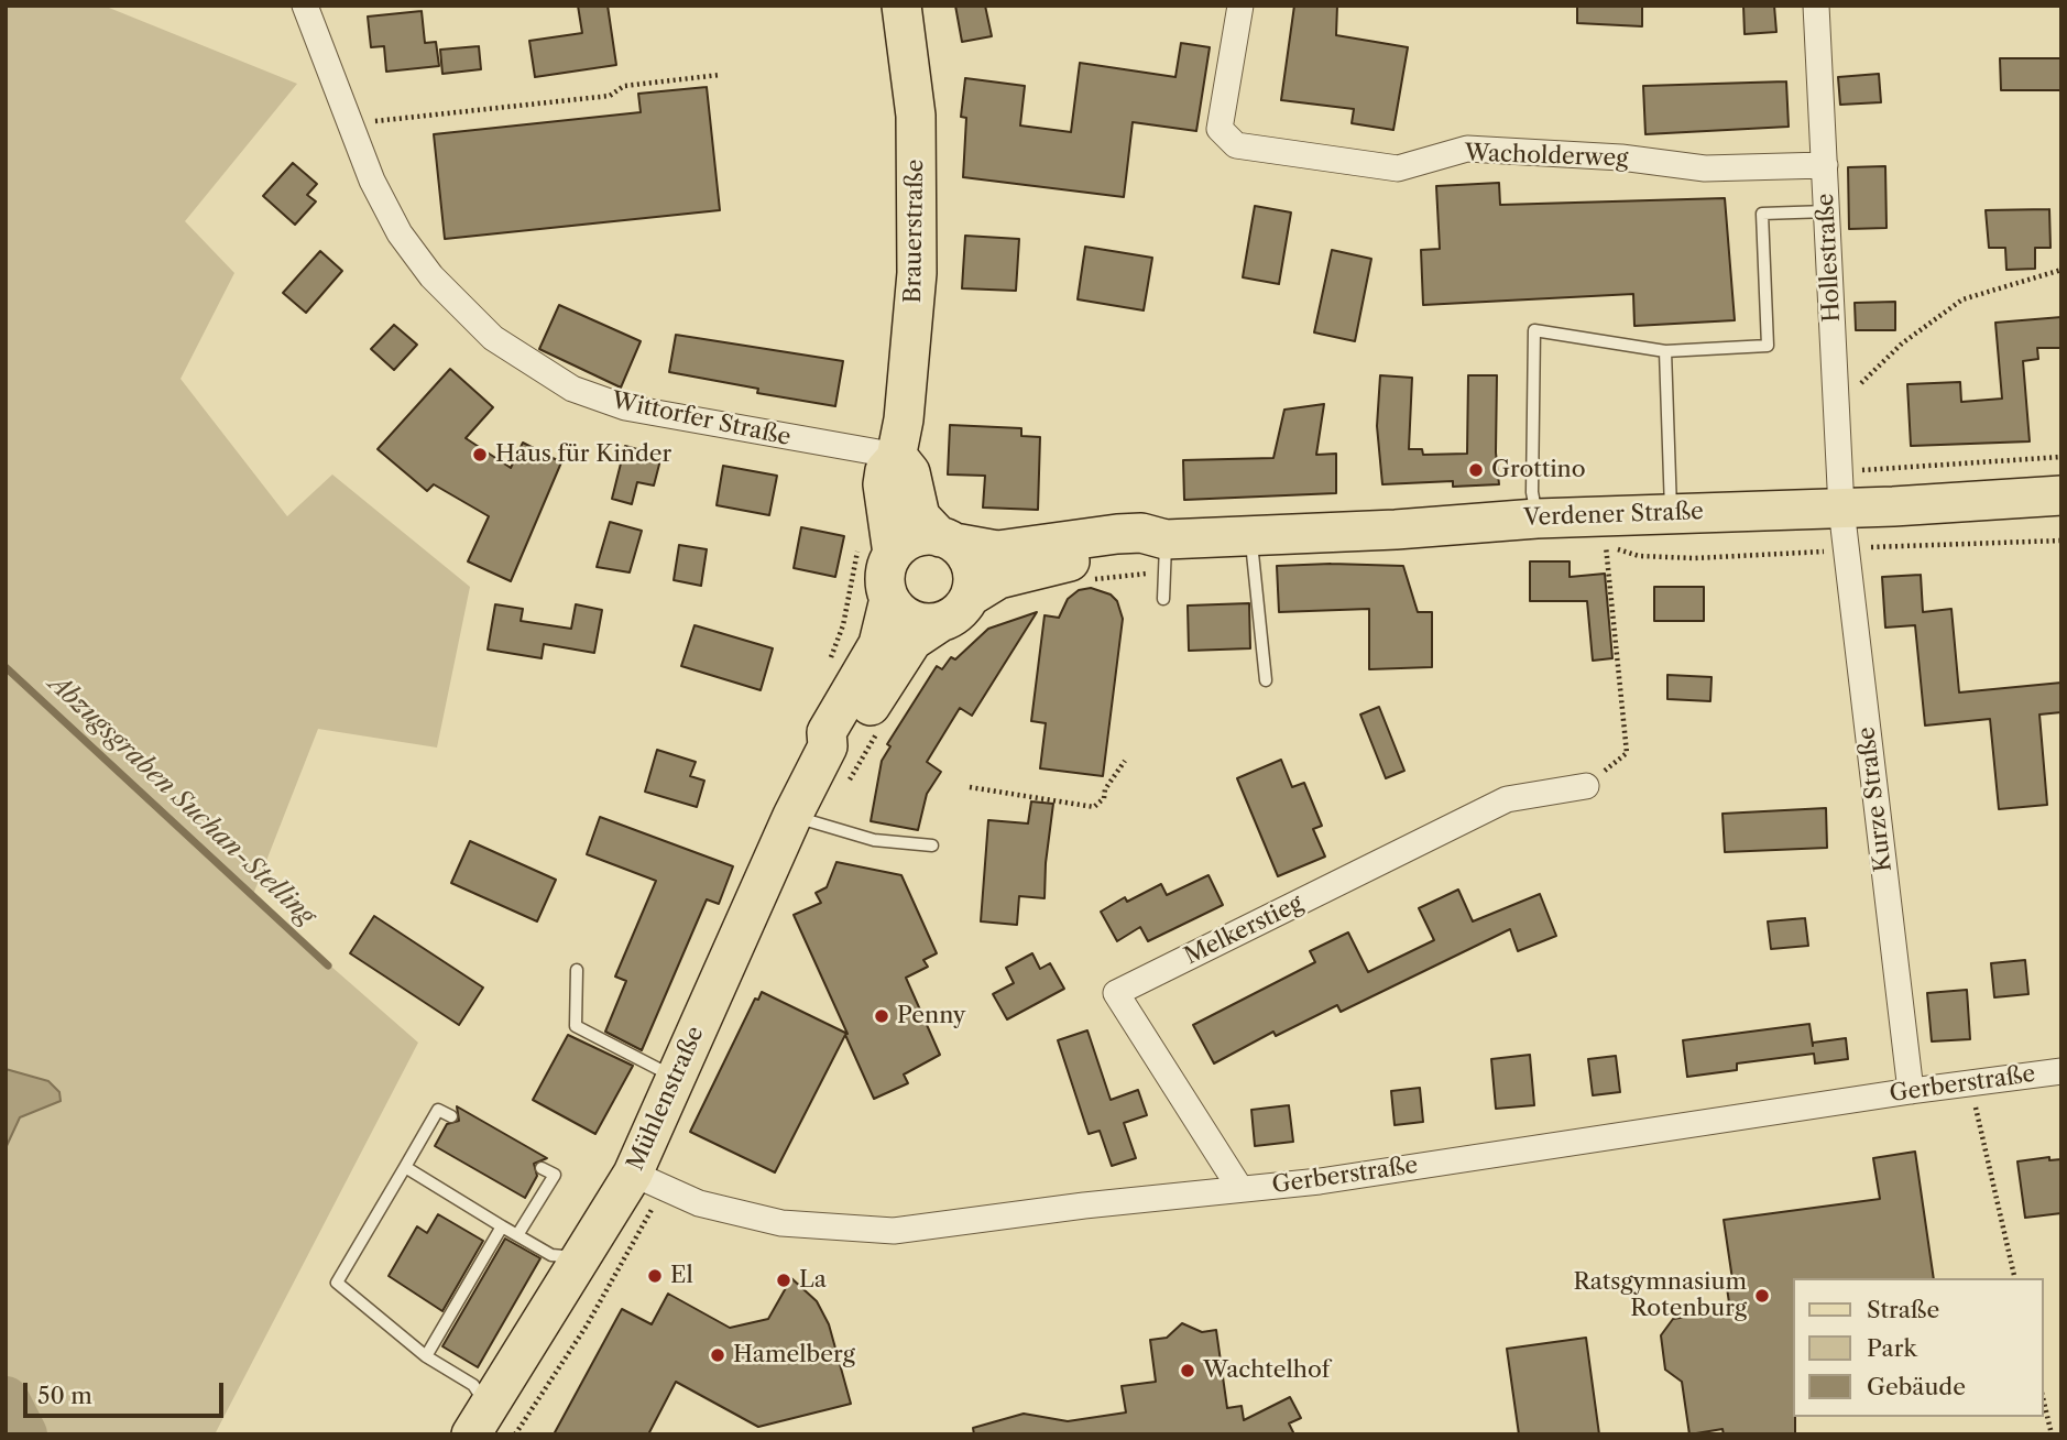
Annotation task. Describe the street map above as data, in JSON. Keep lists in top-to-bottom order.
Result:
{
  "streets": {
    "main road": ["Brauerstraße", "Verdener Straße", "Mühlenstraße"],
    "street": [
      "Wacholderweg",
      "Hollestraße",
      "Wittorfer Straße",
      "Kurze Straße",
      "Melkerstieg",
      "Gerberstraße"
    ]
  },
  "crossings": [
    ["Wacholderweg", "Hollestraße"],
    ["Brauerstraße", "Wittorfer Straße"],
    ["Brauerstraße", "Verdener Straße"],
    ["Brauerstraße", "Mühlenstraße"],
    ["Hollestraße", "Verdener Straße"],
    ["Hollestraße", "Kurze Straße"],
    ["Verdener Straße", "Kurze Straße"],
    ["Verdener Straße", "Mühlenstraße"],
    ["Kurze Straße", "Gerberstraße"],
    ["Melkerstieg", "Gerberstraße"],
    ["Gerberstraße", "Mühlenstraße"]
  ],
  "water": ["Abzugsgraben Suchan-Stelling"],
  "places": [
    "Haus für Kinder",
    "Grottino",
    "Penny",
    "El",
    "La",
    "Ratsgymnasium Rotenburg",
    "Hamelberg",
    "Wachtelhof"
  ],
  "legend": ["Straße", "Park", "Gebäude"],
  "scale_bar": "50 m"
}
